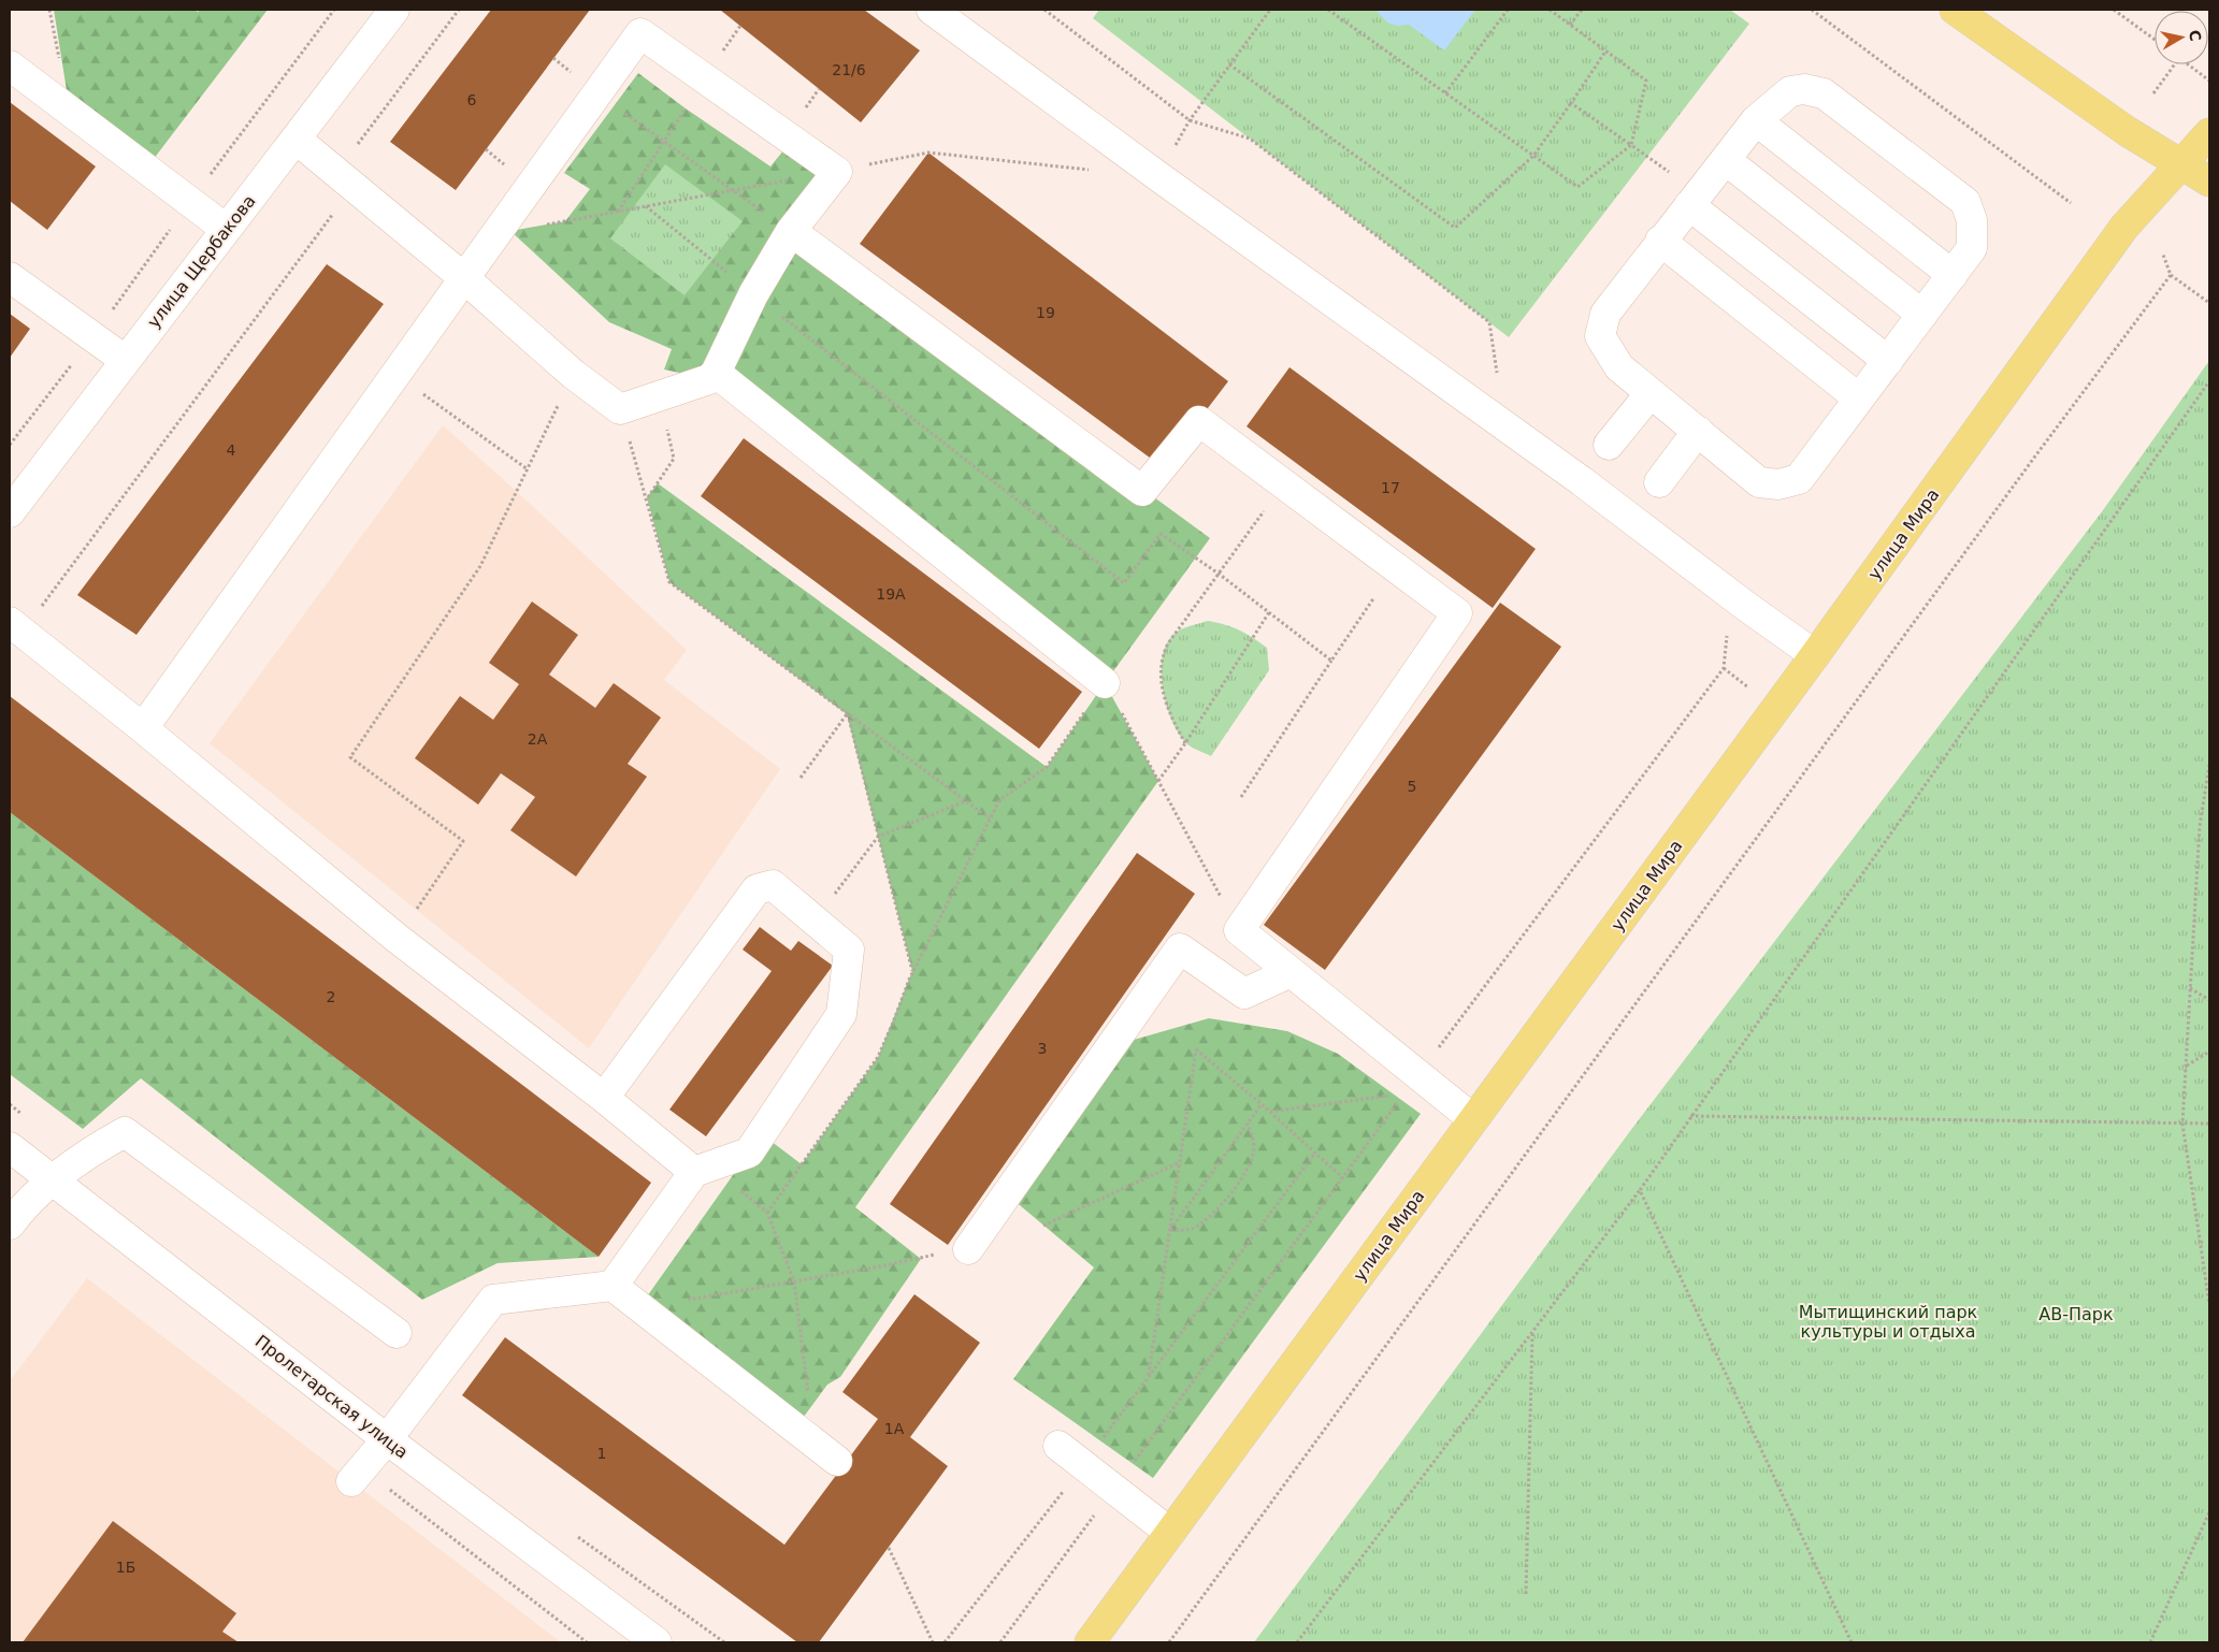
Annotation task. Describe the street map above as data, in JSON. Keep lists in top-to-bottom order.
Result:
{
  "streets": {
    "main road": ["улица Мира"],
    "street": ["улица Щербакова", "Пролетарская улица"]
  },
  "parks": ["Мытищинский парк культуры и отдыха", "АВ-Парк"],
  "house_numbers": [
    "21/6",
    "6",
    "19",
    "4",
    "17",
    "19А",
    "2А",
    "5",
    "2",
    "3",
    "1А",
    "1",
    "1Б"
  ],
  "north": "right"
}
